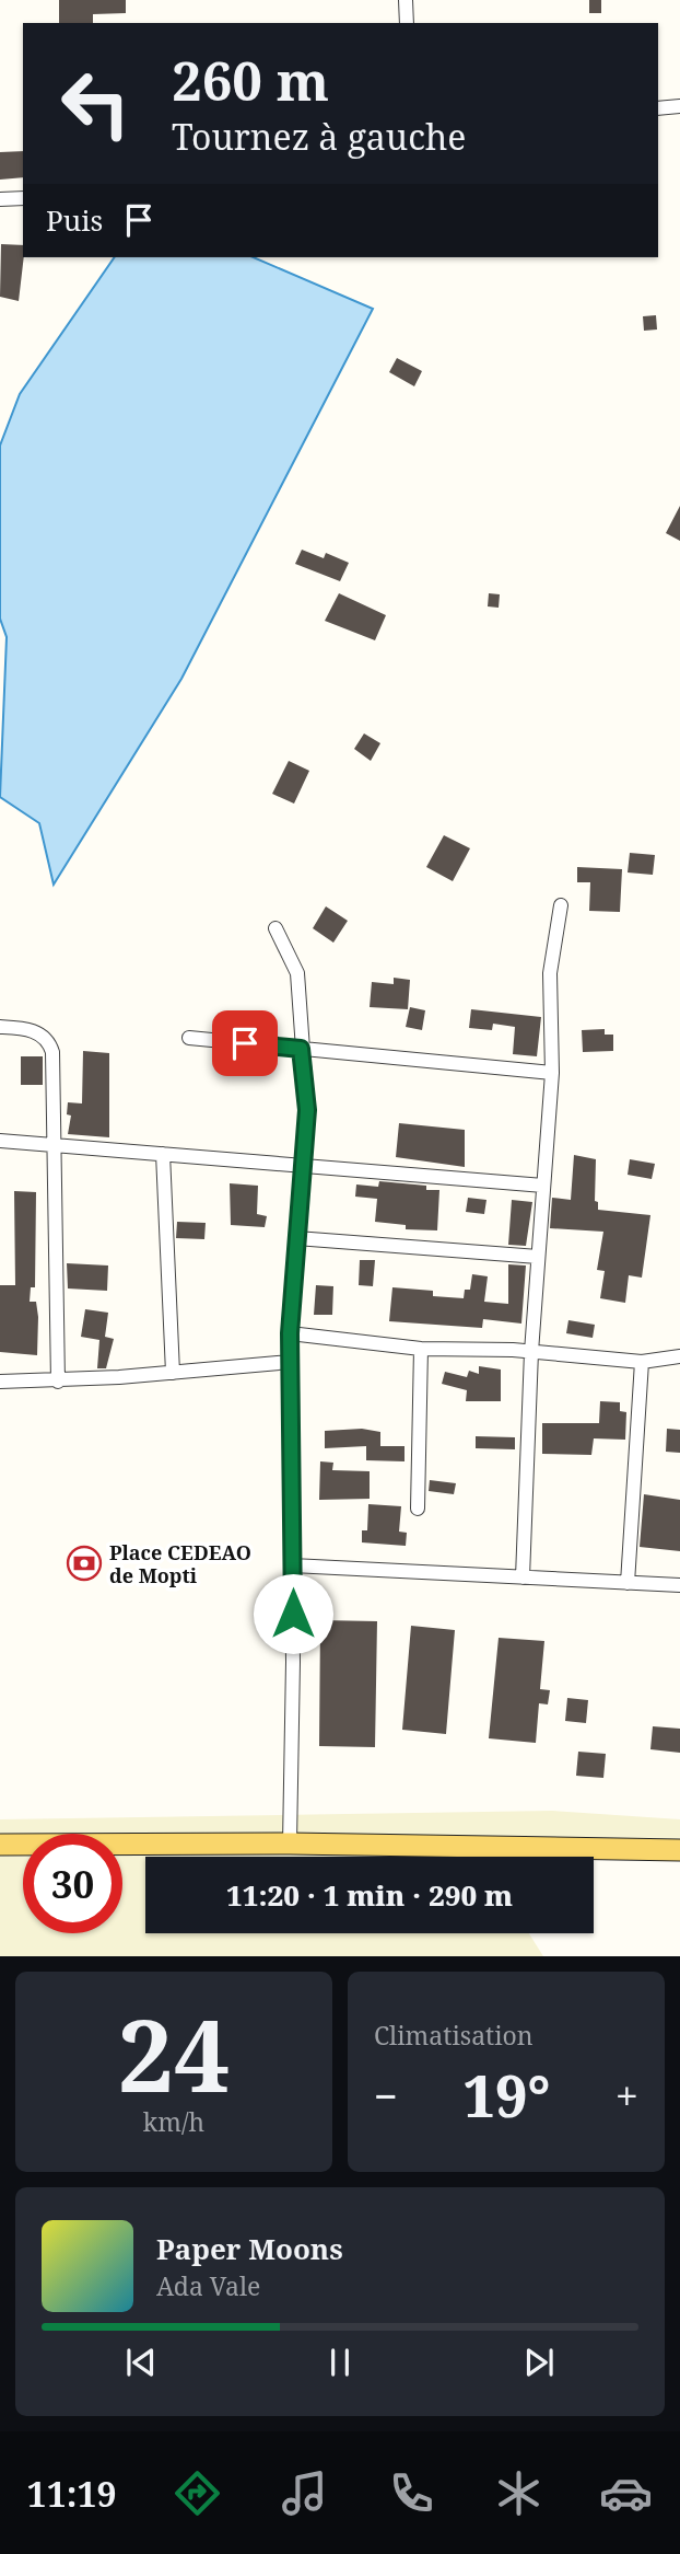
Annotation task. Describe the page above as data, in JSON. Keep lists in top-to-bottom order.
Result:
{
  "places": {
    "bank": ["Place CEDEAO de Mopti"]
  },
  "page": {
    "turn": ["260 m", "Tournez à gauche"],
    "then": "Puis",
    "limit": "30",
    "trip": "11:20 · 1 min · 290 m",
    "tile": [
      ["24", "km/h"],
      "Climatisation"
    ],
    "heat": ["−", "19°", "+"],
    "song": ["Paper Moons", "Ada Vale"],
    "tabs": "11:19"
  }
}
